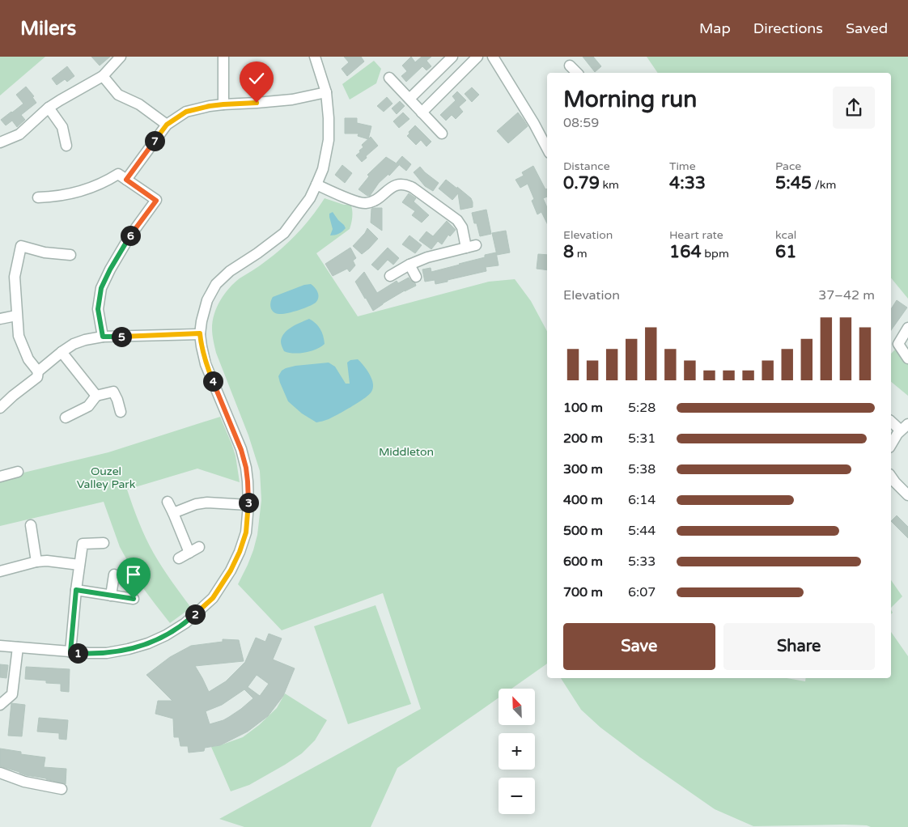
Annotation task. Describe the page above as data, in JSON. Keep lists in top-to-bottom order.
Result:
{
  "parks": ["Middleton", "Ouzel Valley Park"],
  "north": "top left",
  "page": {
    "header": "Milers",
    "nav": ["Map", "Directions", "Saved"],
    "heading": ["Morning run", "08:59"],
    "pins": [
      "7",
      "6",
      "5",
      "4",
      "3",
      "2",
      "1"
    ],
    "stats": [
      ["Distance", "0.79 km"],
      ["Time", "4:33"],
      ["Pace", "5:45 /km"],
      ["Elevation", "8 m"],
      ["Heart rate", "164 bpm"],
      ["kcal", "61"]
    ],
    "chart": ["Elevation", "37–42 m"],
    "list": [
      {
        "name": "100 m",
        "note": "5:28"
      },
      {
        "name": "200 m",
        "note": "5:31"
      },
      {
        "name": "300 m",
        "note": "5:38"
      },
      {
        "name": "400 m",
        "note": "6:14"
      },
      {
        "name": "500 m",
        "note": "5:44"
      },
      {
        "name": "600 m",
        "note": "5:33"
      },
      {
        "name": "700 m",
        "note": "6:07"
      }
    ],
    "buttons": ["Save", "Share"],
    "map_buttons": ["+", "−"]
  }
}
